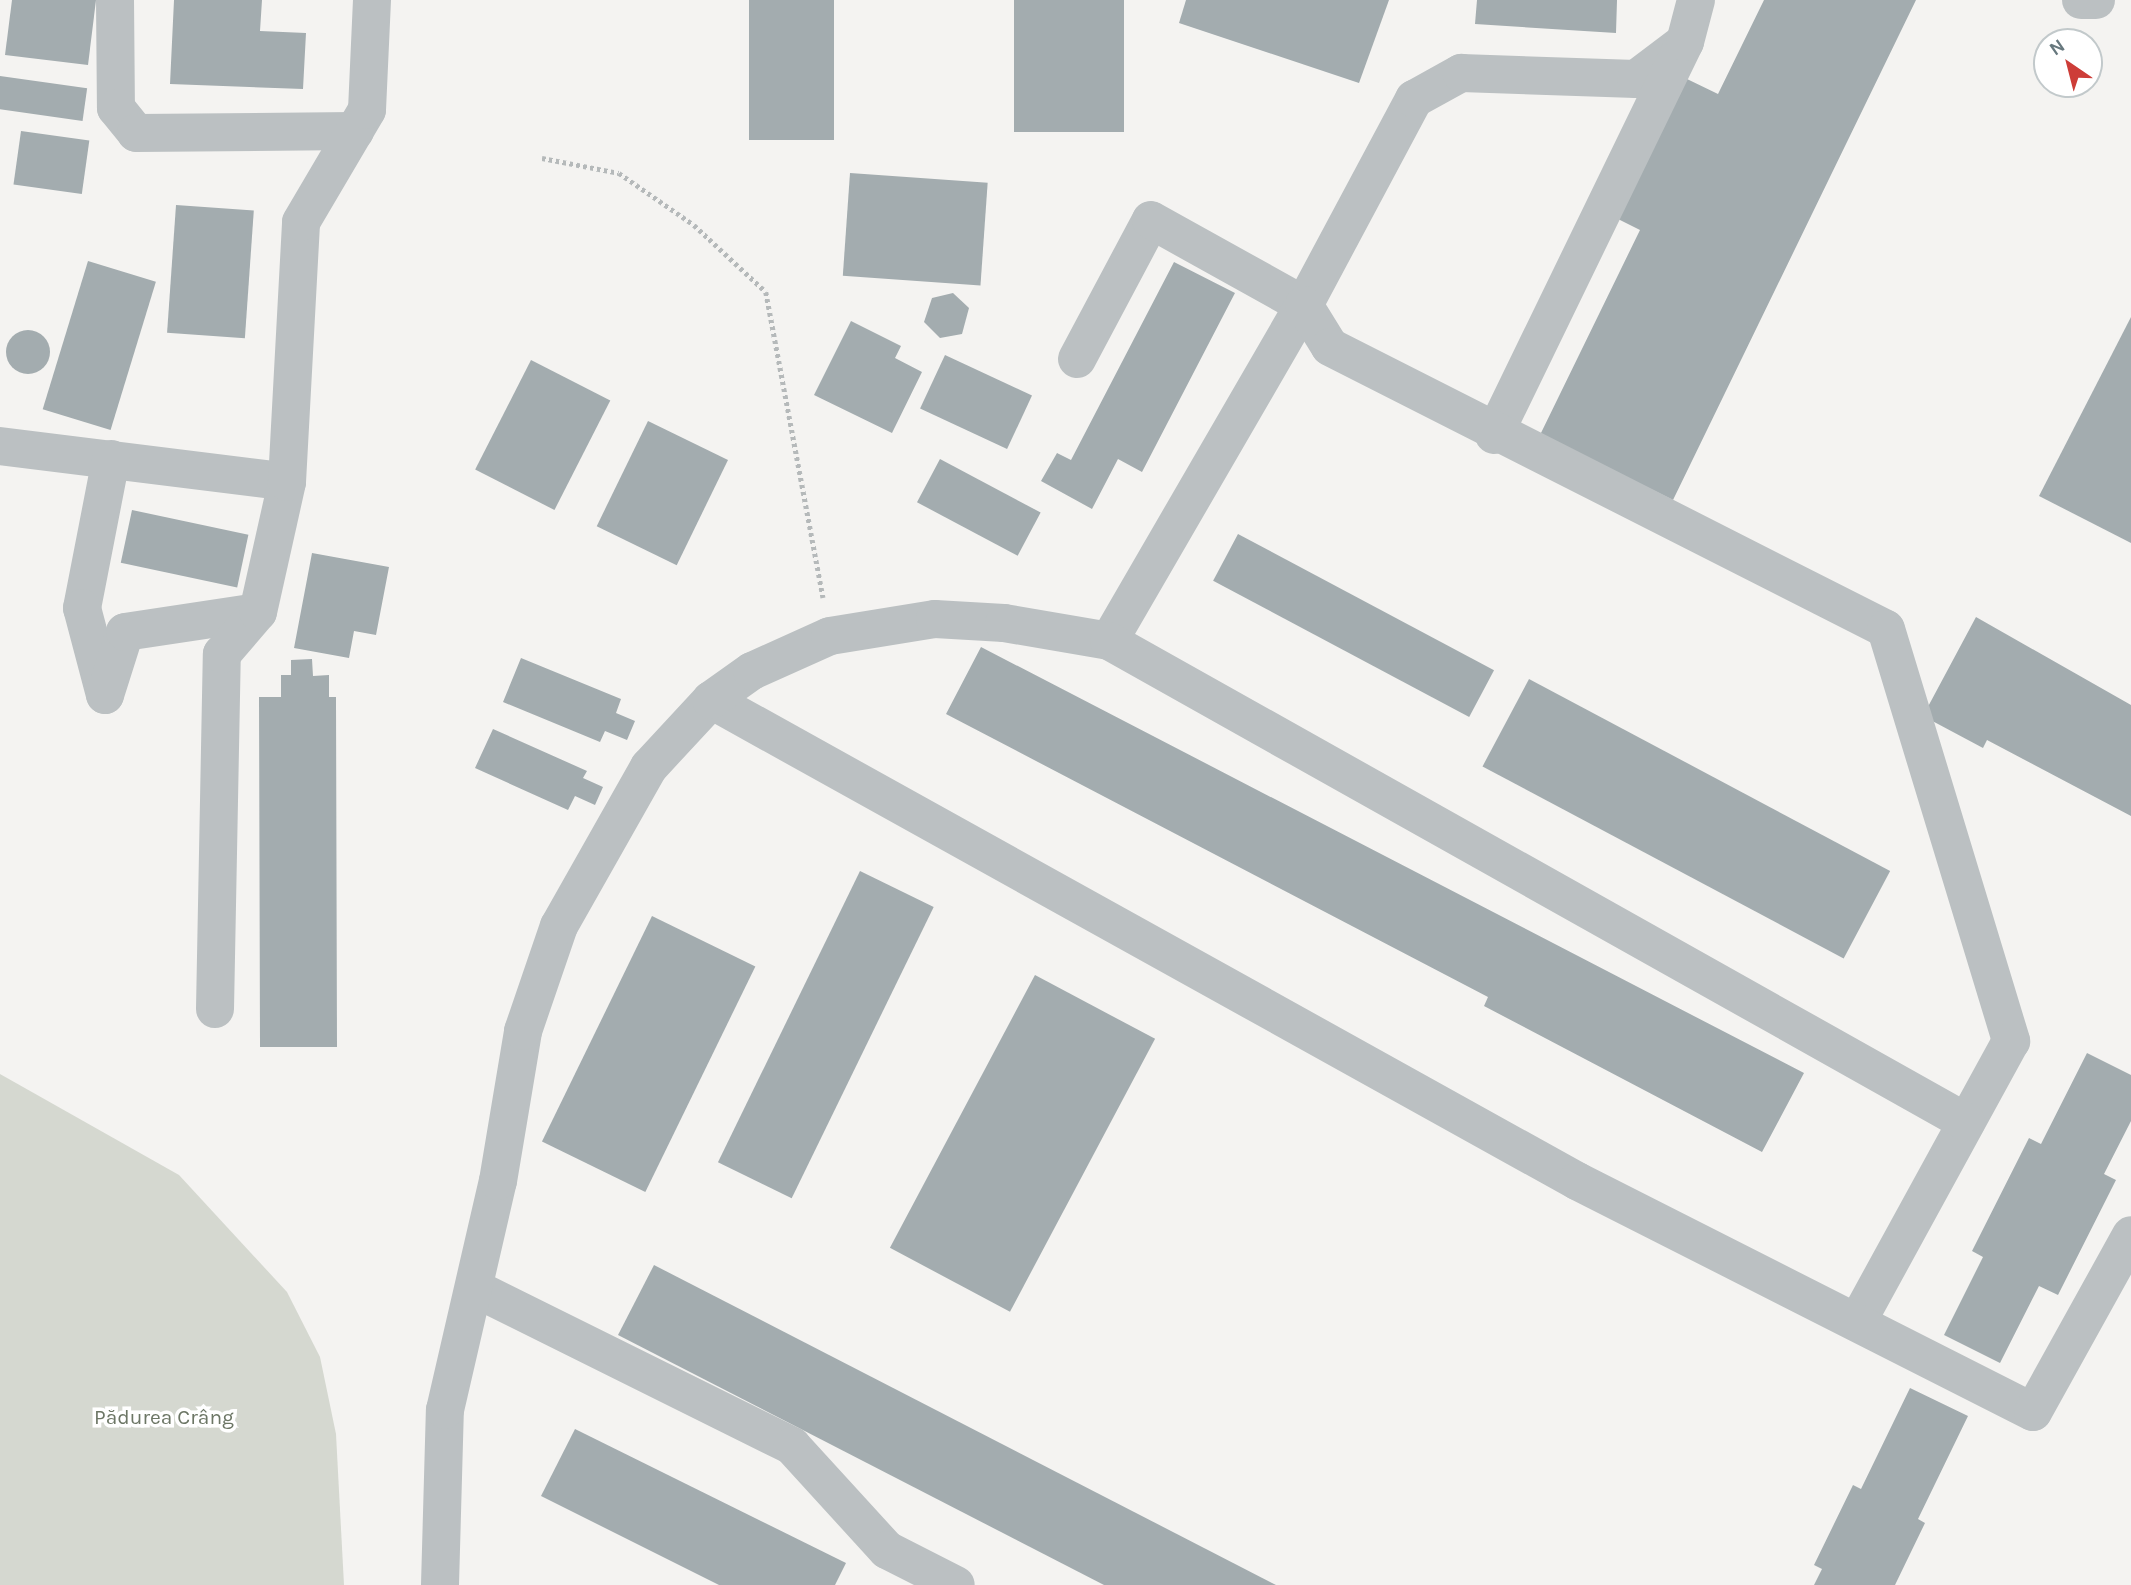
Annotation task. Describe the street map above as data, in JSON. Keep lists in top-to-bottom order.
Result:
{
  "parks": ["Pădurea Crâng"],
  "north": "top left"
}
